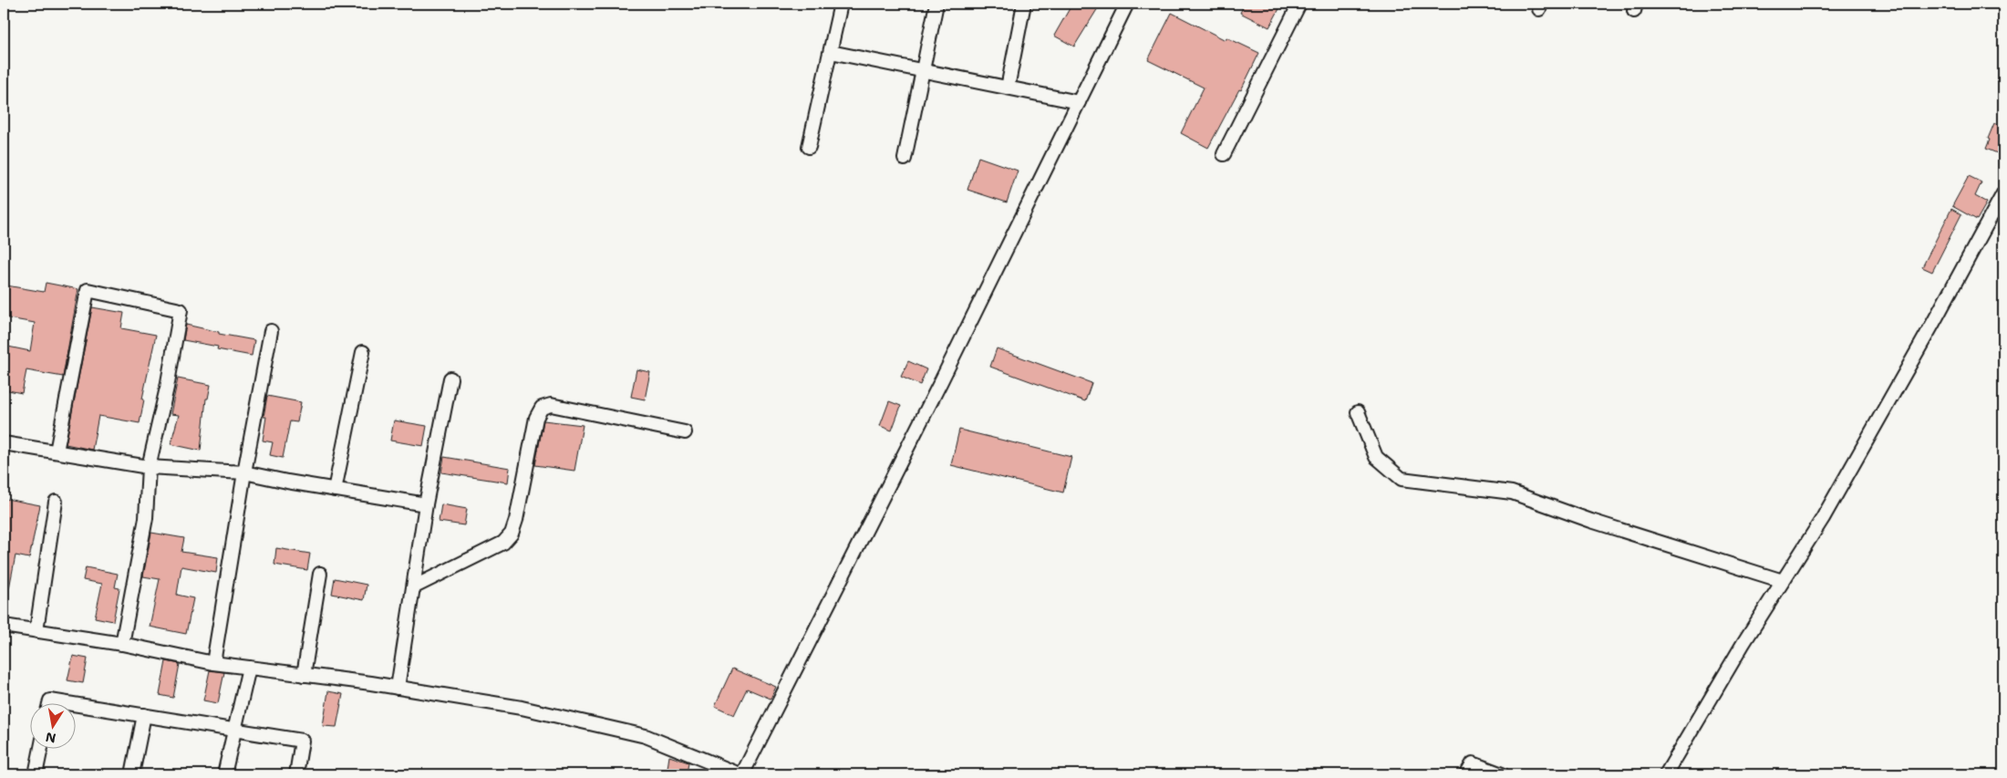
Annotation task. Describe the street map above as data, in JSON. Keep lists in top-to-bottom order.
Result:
{
  "north": "bottom"
}
